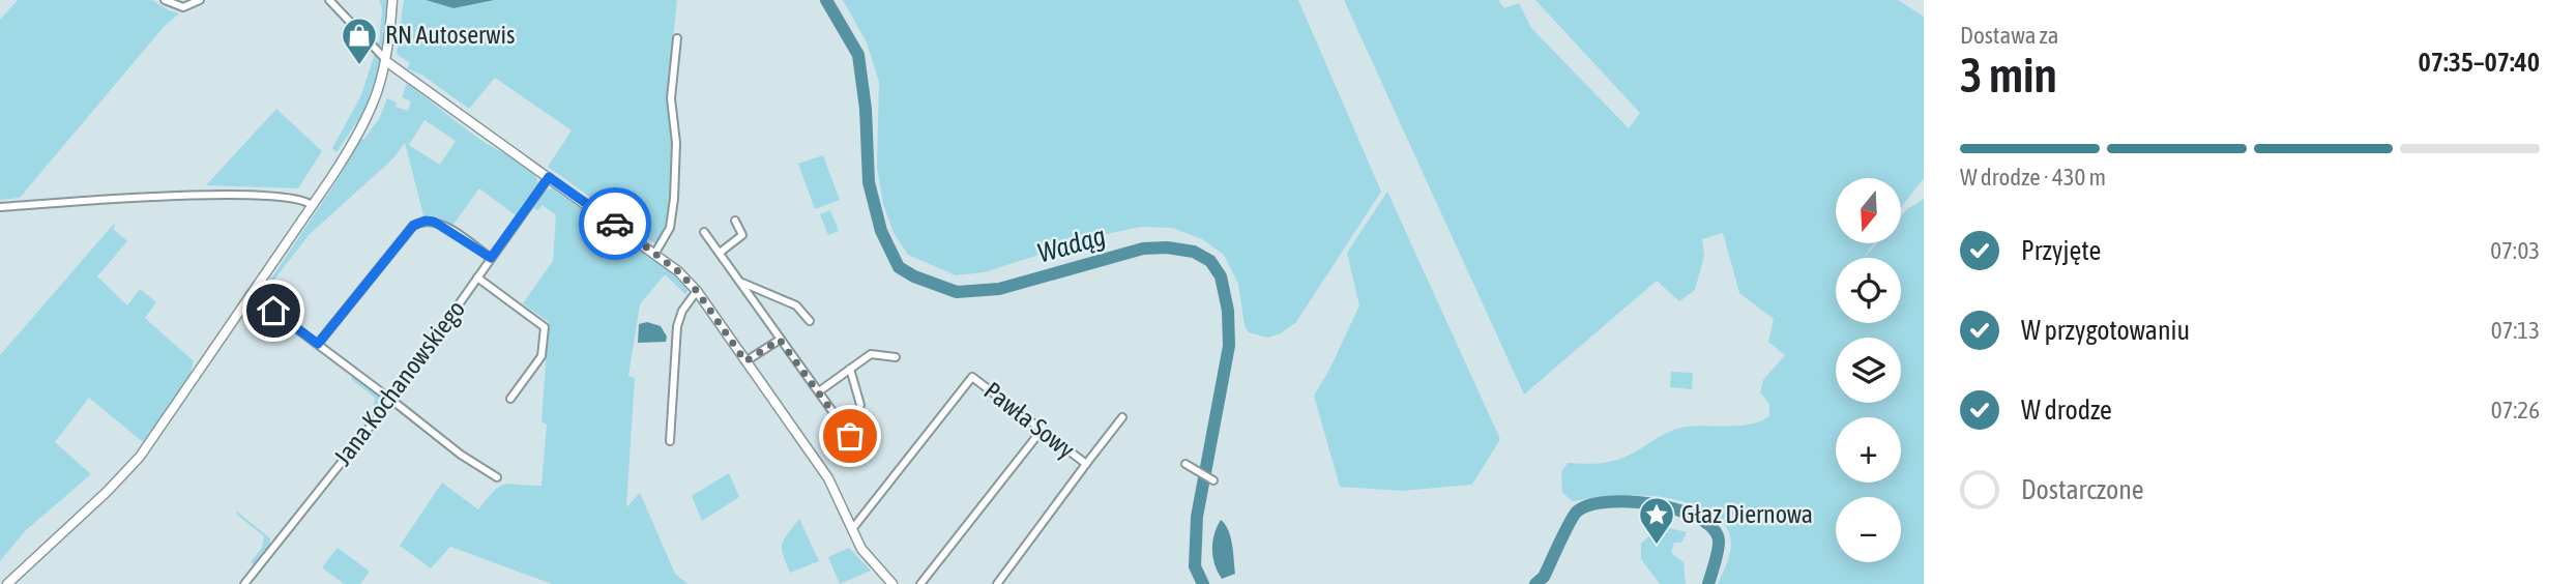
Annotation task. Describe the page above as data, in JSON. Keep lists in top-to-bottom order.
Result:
{
  "streets": {
    "street": ["Jana Kochanowskiego", "Pawła Sowy"]
  },
  "water": ["Wadąg"],
  "places": {
    "shop": ["RN Autoserwis"],
    "place": ["Głaz Diernowa"]
  },
  "north": "bottom",
  "page": {
    "heading": ["3 min", "Dostawa za", "07:35–07:40"],
    "bar": "W drodze · 430 m",
    "map_buttons": ["+", "−"],
    "list": [
      ["Przyjęte", "07:03"],
      ["W przygotowaniu", "07:13"],
      ["W drodze", "07:26"],
      "Dostarczone"
    ]
  }
}
